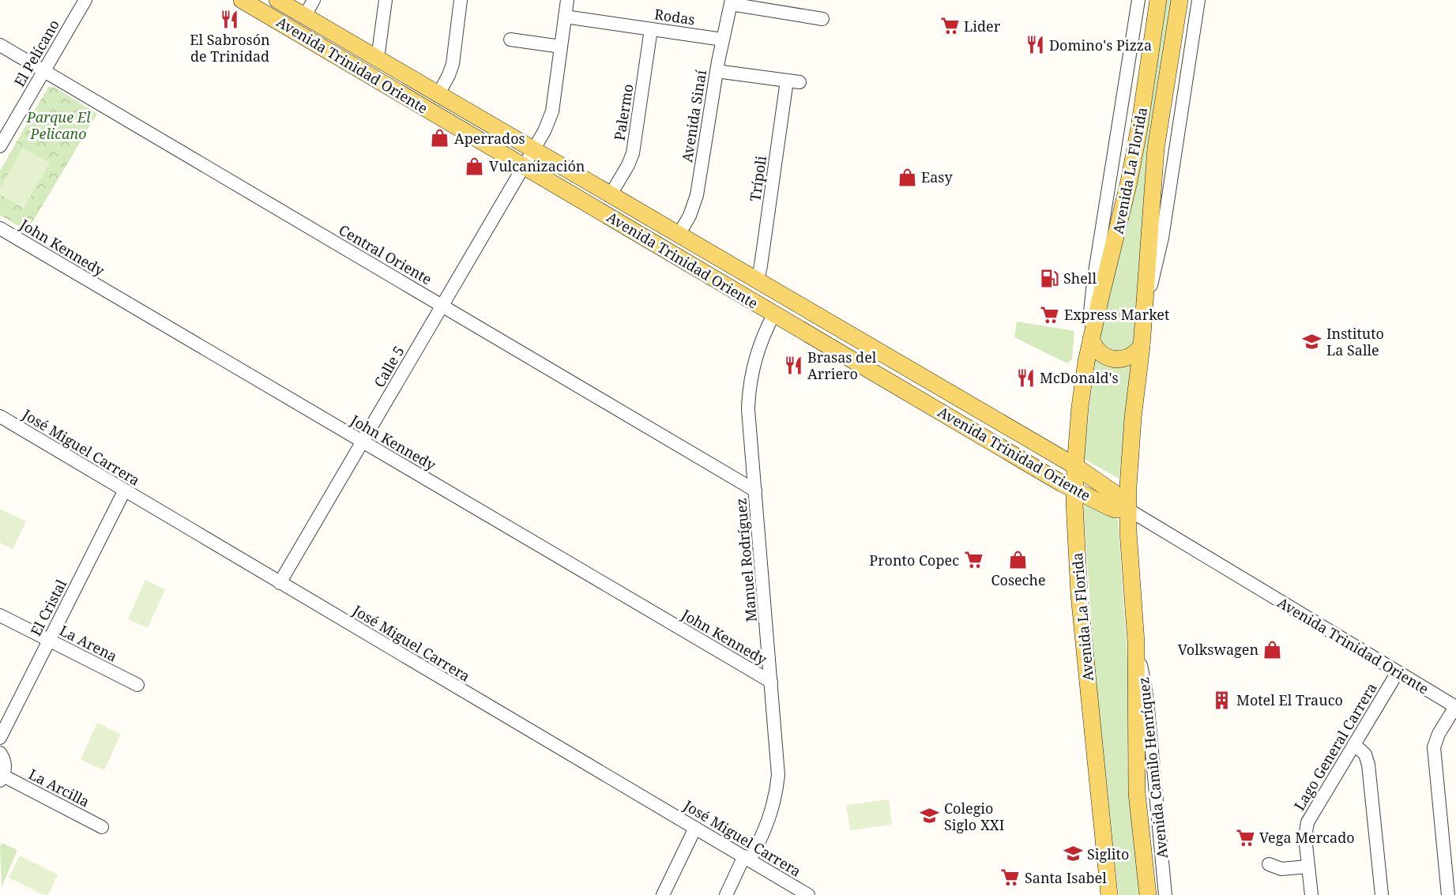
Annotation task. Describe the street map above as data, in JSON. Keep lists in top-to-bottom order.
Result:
{
  "streets": {
    "main road": ["Avenida Trinidad Oriente", "Avenida La Florida", "Avenida Camilo Henríquez"],
    "street": [
      "Rodas",
      "El Pelícano",
      "Palermo",
      "Avenida Sinaí",
      "Trípoli",
      "John Kennedy",
      "Central Oriente",
      "Calle 5",
      "José Miguel Carrera",
      "Manuel Rodríguez",
      "El Cristal",
      "La Arena",
      "Lago General Carrera",
      "La Arcilla"
    ]
  },
  "crossings": [
    ["Rodas", "Palermo"],
    ["Rodas", "Avenida Sinaí"],
    ["Rodas", "Calle 5"],
    ["El Pelícano", "Central Oriente"],
    ["Avenida Trinidad Oriente", "Palermo"],
    ["Avenida Trinidad Oriente", "Avenida Sinaí"],
    ["Avenida Trinidad Oriente", "Avenida La Florida"],
    ["Avenida Trinidad Oriente", "Trípoli"],
    ["Avenida Trinidad Oriente", "Calle 5"],
    ["Avenida Trinidad Oriente", "Manuel Rodríguez"],
    ["Avenida Trinidad Oriente", "Lago General Carrera"],
    ["Avenida Trinidad Oriente", "Avenida Camilo Henríquez"],
    ["Avenida Sinaí", "Trípoli"],
    ["Avenida La Florida", "Avenida Camilo Henríquez"],
    ["John Kennedy", "Calle 5"],
    ["John Kennedy", "Manuel Rodríguez"],
    ["Central Oriente", "Calle 5"],
    ["Central Oriente", "Manuel Rodríguez"],
    ["Calle 5", "José Miguel Carrera"],
    ["José Miguel Carrera", "Manuel Rodríguez"],
    ["José Miguel Carrera", "El Cristal"],
    ["El Cristal", "La Arena"]
  ],
  "parks": ["Parque El Pelicano"],
  "places": {
    "restaurant": [
      "El Sabrosón de Trinidad",
      "Domino's Pizza",
      "Brasas del Arriero",
      "McDonald's"
    ],
    "supermarket": [
      "Lider",
      "Express Market",
      "Pronto Copec",
      "Vega Mercado",
      "Santa Isabel"
    ],
    "shop": [
      "Aperrados",
      "Vulcanización",
      "Easy",
      "Coseche",
      "Volkswagen"
    ],
    "fuel station": ["Shell"],
    "school or university": ["Instituto La Salle", "Colegio Siglo XXI", "Siglito"],
    "building": ["Motel El Trauco"]
  }
}
